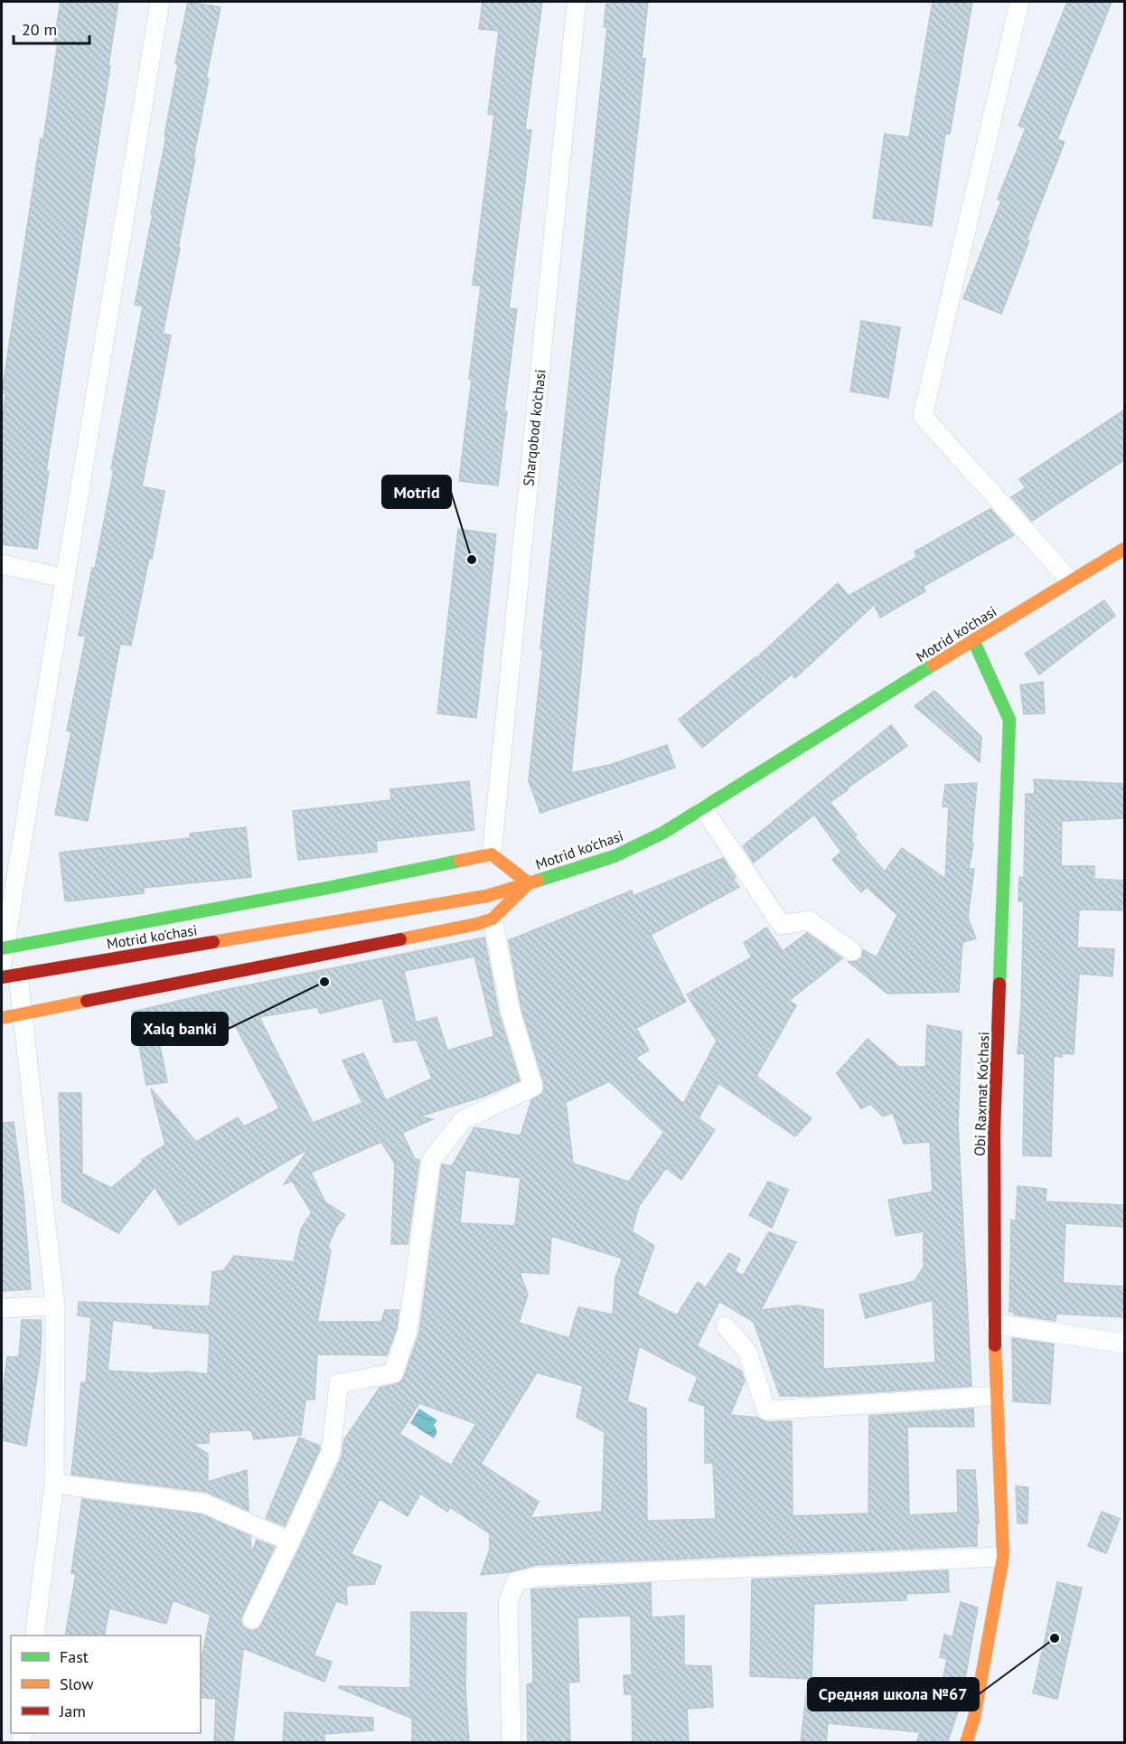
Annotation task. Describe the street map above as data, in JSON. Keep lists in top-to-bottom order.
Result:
{
  "streets": {
    "street": ["Sharqobod ko'chasi", "Motrid ko'chasi", "Obi Raxmat Ko'chasi"]
  },
  "crossings": [
    ["Motrid ko'chasi", "Obi Raxmat Ko'chasi"]
  ],
  "places": ["Motrid", "Xalq banki", "Средняя школа №67"],
  "legend": ["Fast", "Slow", "Jam"],
  "scale_bar": "20 m"
}
